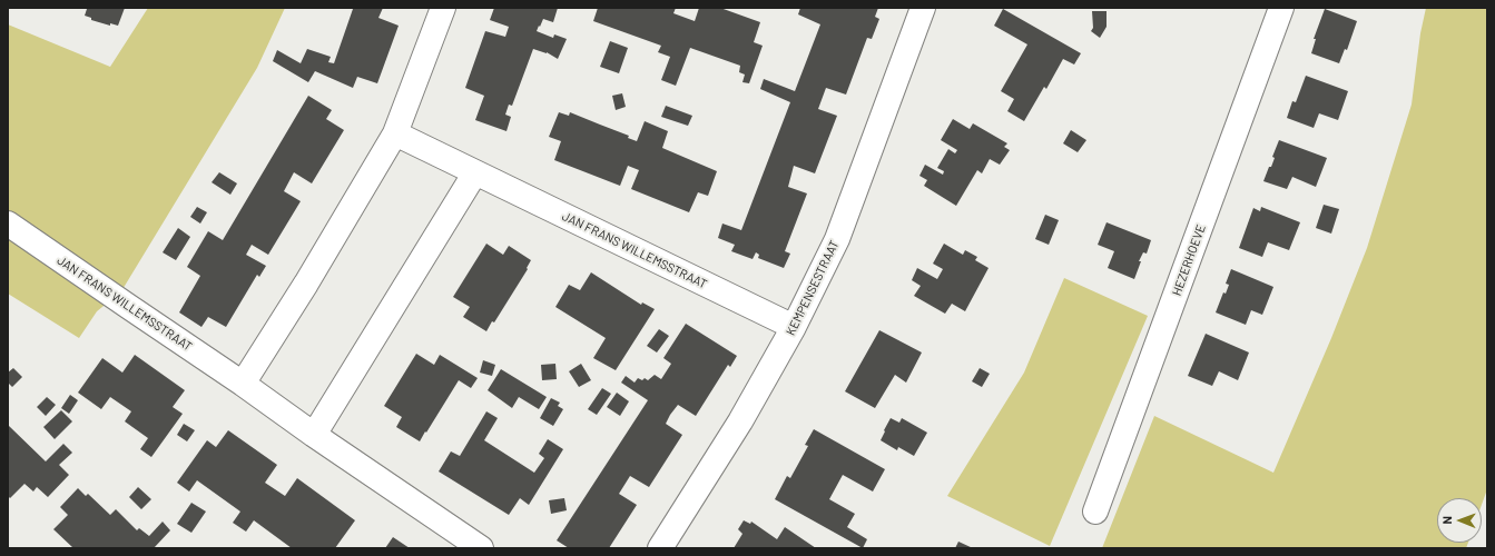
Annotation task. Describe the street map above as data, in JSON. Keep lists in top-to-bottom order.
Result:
{
  "streets": {
    "street": ["JAN FRANS WILLEMSSTRAAT", "HEZERHOEVE", "KEMPENSESTRAAT"]
  },
  "crossings": [
    ["JAN FRANS WILLEMSSTRAAT", "KEMPENSESTRAAT"]
  ],
  "north": "left"
}
